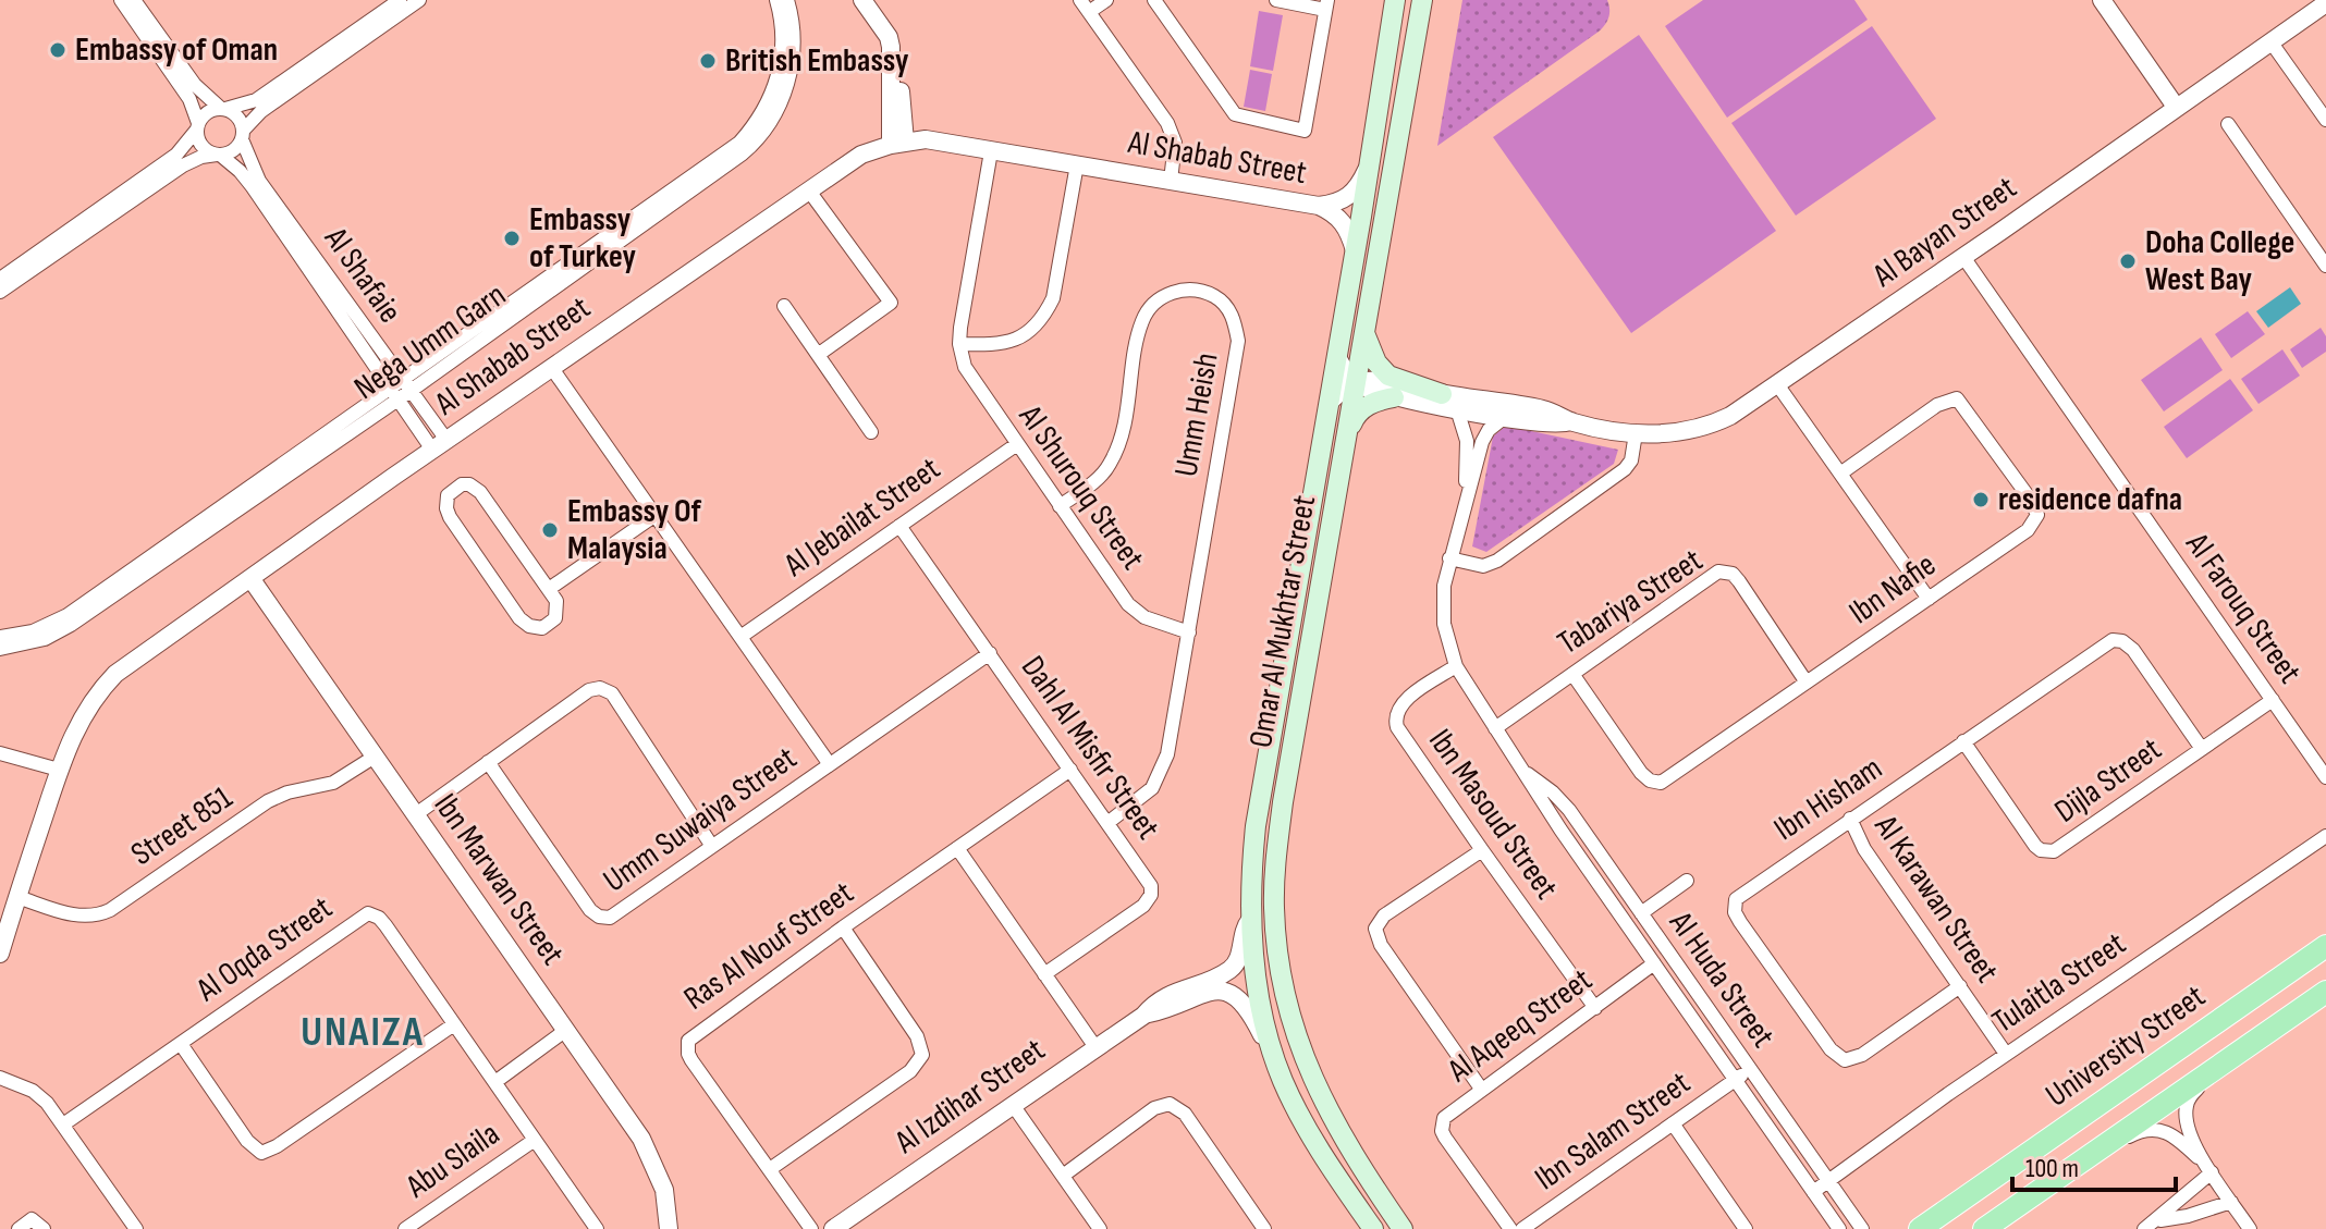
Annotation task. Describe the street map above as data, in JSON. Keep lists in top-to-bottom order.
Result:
{
  "streets": {
    "main road": ["Omar Al Mukhtar Street", "University Street"],
    "street": [
      "Al Shabab Street",
      "Al Bayan Street",
      "Al Shafaie",
      "Nega Umm Garn",
      "Umm Heish",
      "Al Shurouq Street",
      "Al Jebailat Street",
      "Ibn Nafie",
      "Tabariya Street",
      "Al Farouq Street",
      "Dahl Al Misfir Street",
      "Dijla Street",
      "Ibn Hisham",
      "Ibn Masoud Street",
      "Umm Suwaiya Street",
      "Street 851",
      "Ibn Marwan Street",
      "Al Karawan Street",
      "Ras Al Nouf Street",
      "Al Oqda Street",
      "Al Huda Street",
      "Tulaitla Street",
      "Al Aqeeq Street",
      "Al Izdihar Street",
      "Ibn Salam Street",
      "Abu Slaila"
    ]
  },
  "crossings": [
    ["Al Shabab Street", "Al Shafaie"],
    ["Al Shabab Street", "Al Shurouq Street"],
    ["Al Shabab Street", "Omar Al Mukhtar Street"],
    ["Al Shabab Street", "Street 851"],
    ["Al Shabab Street", "Ibn Marwan Street"],
    ["Al Bayan Street", "Al Farouq Street"],
    ["Al Bayan Street", "Omar Al Mukhtar Street"],
    ["Al Bayan Street", "Al Huda Street"],
    ["Al Shafaie", "Nega Umm Garn"],
    ["Umm Heish", "Al Shurouq Street"],
    ["Umm Heish", "Dahl Al Misfir Street"],
    ["Al Shurouq Street", "Al Jebailat Street"],
    ["Al Jebailat Street", "Dahl Al Misfir Street"],
    ["Ibn Nafie", "Tabariya Street"],
    ["Tabariya Street", "Al Huda Street"],
    ["Al Farouq Street", "Dijla Street"],
    ["Omar Al Mukhtar Street", "Al Izdihar Street"],
    ["Dahl Al Misfir Street", "Umm Suwaiya Street"],
    ["Dahl Al Misfir Street", "Ras Al Nouf Street"],
    ["Dijla Street", "Ibn Hisham"],
    ["Ibn Hisham", "Al Karawan Street"],
    ["Ibn Masoud Street", "Al Huda Street"],
    ["Ibn Masoud Street", "Al Aqeeq Street"],
    ["Street 851", "Ibn Marwan Street"],
    ["Al Karawan Street", "Tulaitla Street"],
    ["Al Oqda Street", "Abu Slaila"],
    ["Al Huda Street", "Tulaitla Street"],
    ["Al Huda Street", "Al Aqeeq Street"],
    ["Al Huda Street", "Ibn Salam Street"]
  ],
  "districts": ["UNAIZA"],
  "places": [
    "Embassy of Oman",
    "British Embassy",
    "Embassy of Turkey",
    "Doha College West Bay",
    "residence dafna",
    "Embassy Of Malaysia"
  ],
  "scale_bar": "100 m"
}
